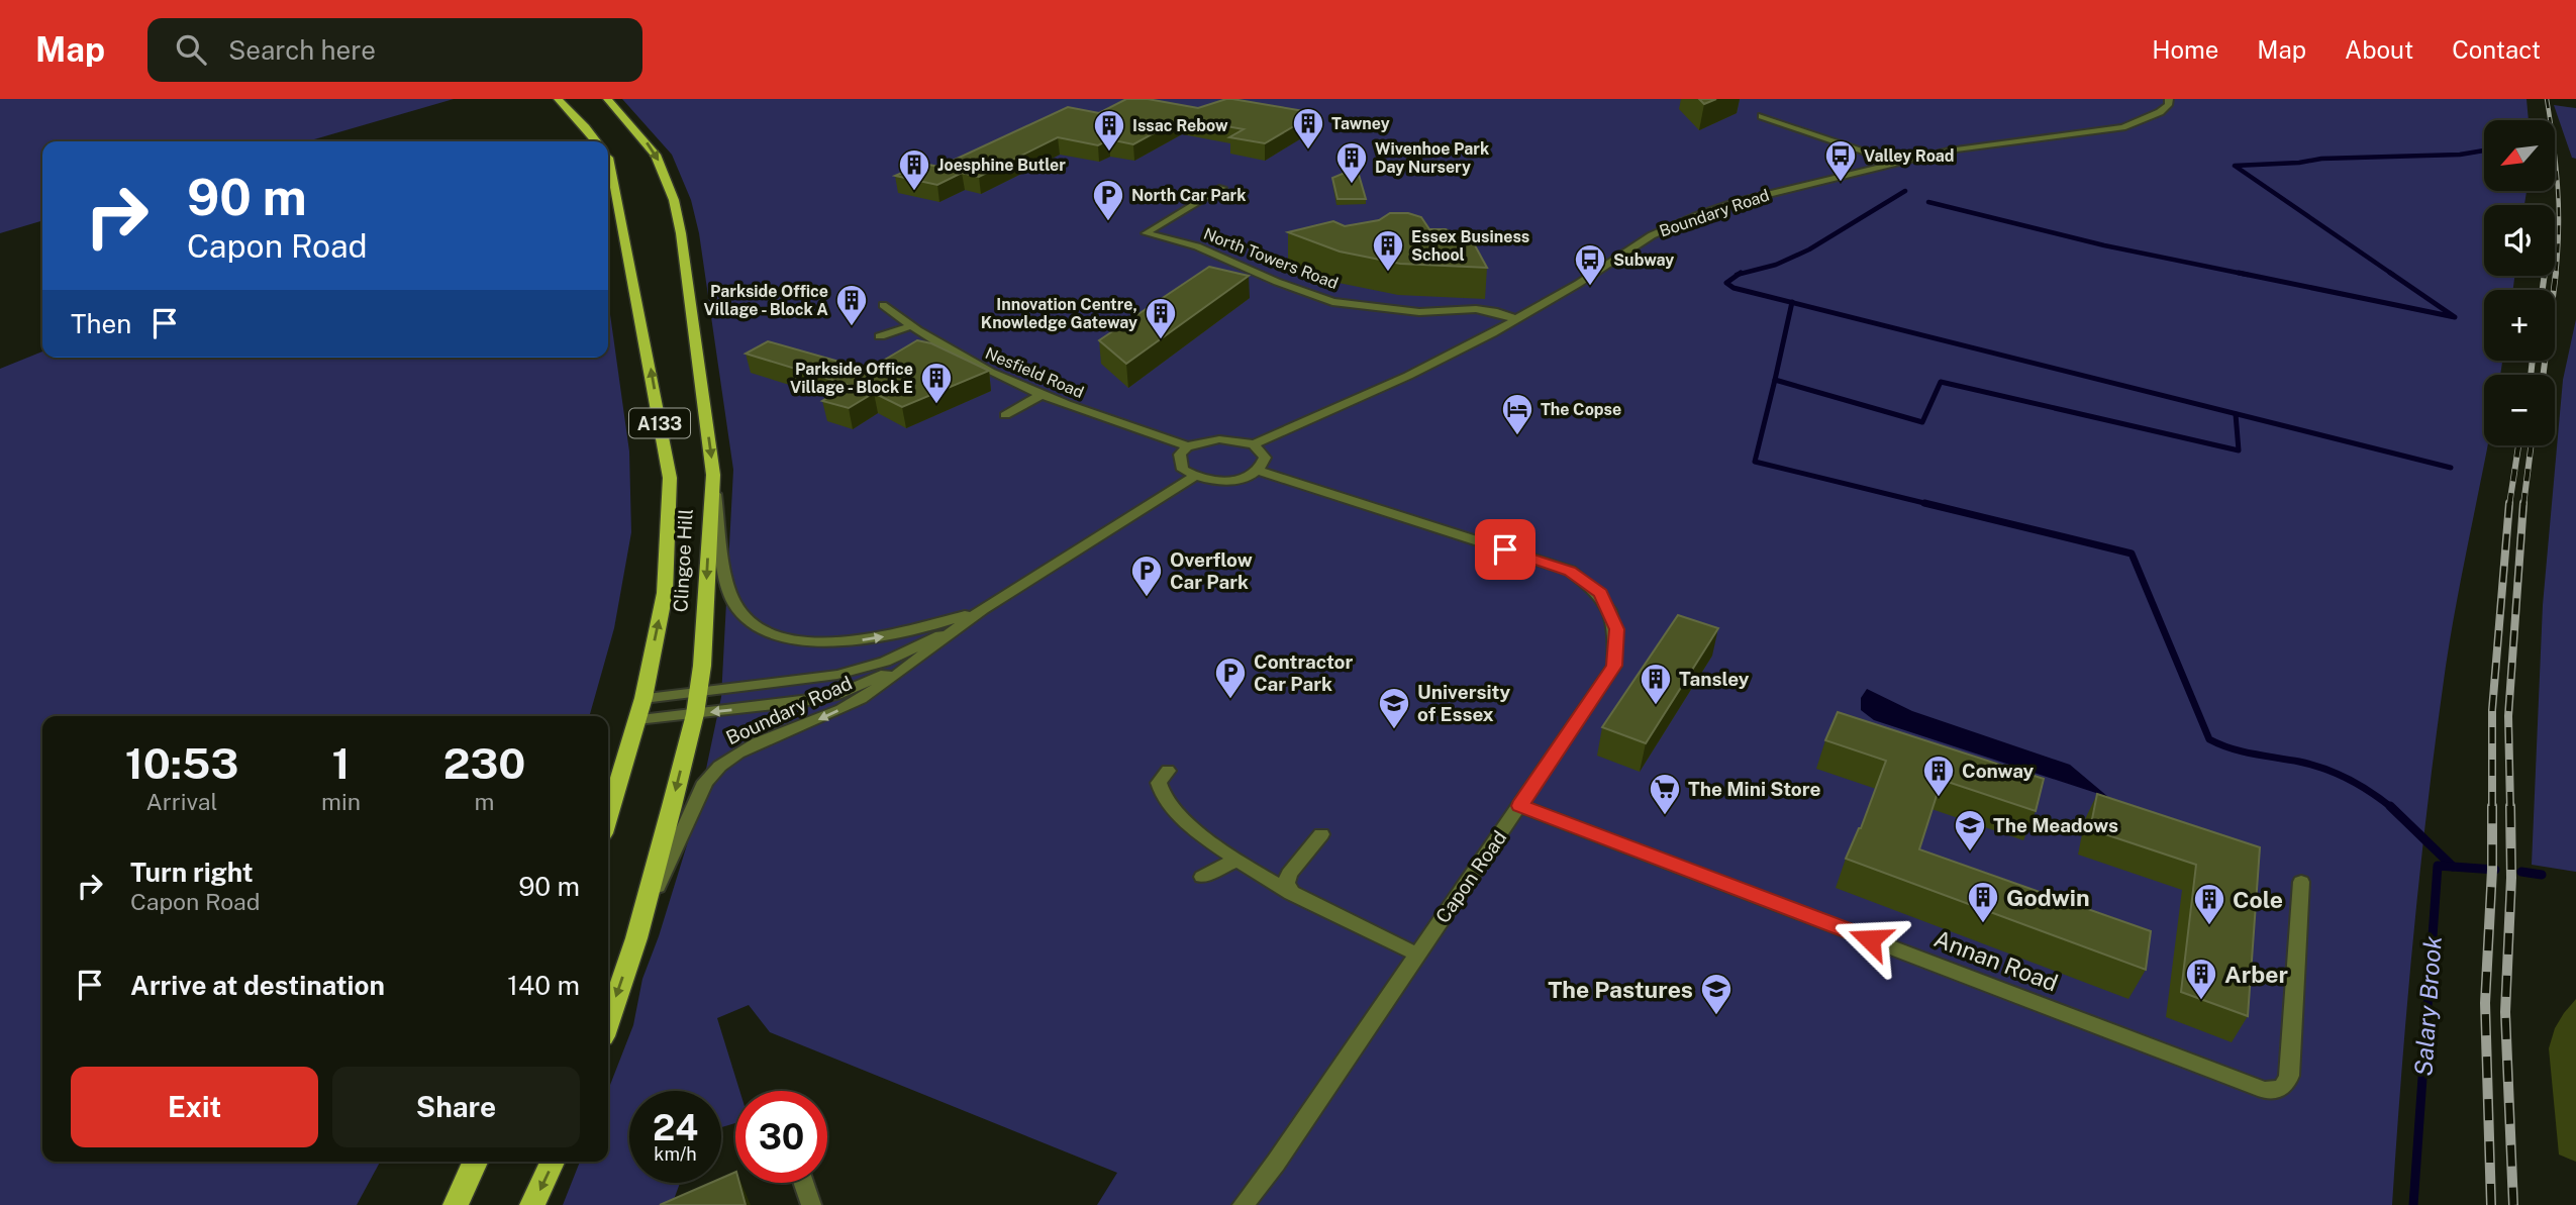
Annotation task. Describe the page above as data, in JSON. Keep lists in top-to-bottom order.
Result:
{
  "streets": {
    "main road": ["A133", "Clingoe Hill"],
    "street": [
      "Boundary Road",
      "North Towers Road",
      "Nesfield Road",
      "Capon Road",
      "Annan Road"
    ]
  },
  "crossings": [
    ["Boundary Road", "North Towers Road"],
    ["Boundary Road", "A133"],
    ["Boundary Road", "Clingoe Hill"],
    ["A133", "Clingoe Hill"],
    ["Capon Road", "Annan Road"]
  ],
  "water": ["Salary Brook"],
  "places": {
    "building": [
      "Tawney",
      "Issac Rebow",
      "Wivenhoe Park Day Nursery",
      "Joesphine Butler",
      "Essex Business School",
      "Parkside Office Village - Block A",
      "Innovation Centre, Knowledge Gateway",
      "Parkside Office Village - Block E",
      "Tansley",
      "Conway",
      "Godwin",
      "Cole",
      "Arber"
    ],
    "bus stop": ["Valley Road", "Subway"],
    "parking": ["North Car Park", "Overflow Car Park", "Contractor Car Park"],
    "hotel": ["The Copse"],
    "school or university": ["University of Essex", "The Meadows", "The Pastures"],
    "supermarket": ["The Mini Store"]
  },
  "north": "bottom left",
  "page": {
    "header": "Map",
    "search": "Search here",
    "nav": [
      "Home",
      "Map",
      "About",
      "Contact"
    ],
    "map_buttons": ["+", "−"],
    "turn": ["90 m", "Capon Road"],
    "then": "Then",
    "eta": [
      "10:53",
      "Arrival",
      "1",
      "min",
      "230",
      "m"
    ],
    "list": [
      {
        "name": "Turn right",
        "note": "Capon Road",
        "value": "90 m"
      },
      {
        "name": "Arrive at destination",
        "value": "140 m"
      }
    ],
    "buttons": ["Exit", "Share"],
    "speed": "24 km/h",
    "limit": "30"
  }
}
